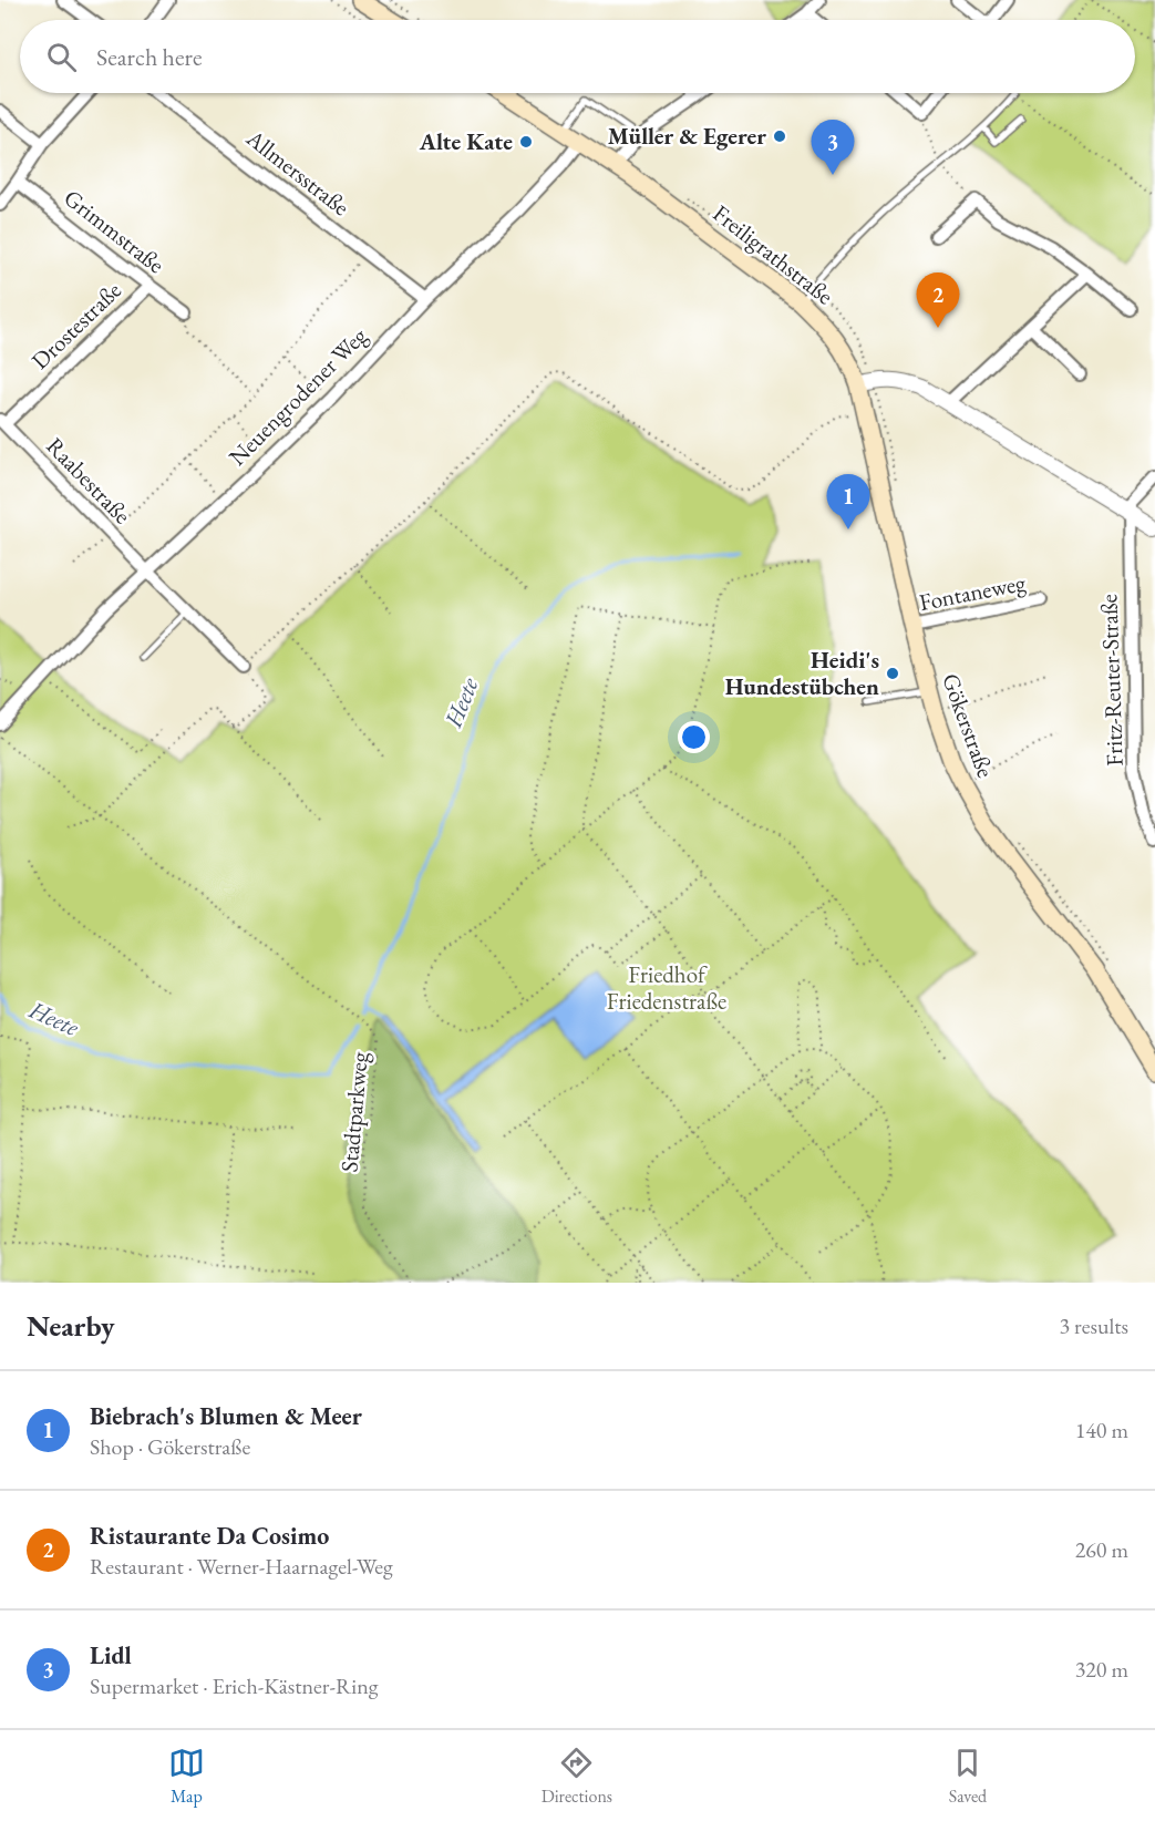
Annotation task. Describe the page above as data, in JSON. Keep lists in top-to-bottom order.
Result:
{
  "streets": {
    "main road": ["Freiligrathstraße", "Gökerstraße"],
    "street": [
      "Allmersstraße",
      "Grimmstraße",
      "Drostestraße",
      "Neuengrodener Weg",
      "Raabestraße",
      "Fontaneweg",
      "Fritz-Reuter-Straße"
    ],
    "path": ["Stadtparkweg"]
  },
  "crossings": [
    ["Allmersstraße", "Neuengrodener Weg"],
    ["Grimmstraße", "Drostestraße"],
    ["Freiligrathstraße", "Neuengrodener Weg"],
    ["Freiligrathstraße", "Gökerstraße"],
    ["Drostestraße", "Raabestraße"],
    ["Neuengrodener Weg", "Raabestraße"],
    ["Fontaneweg", "Gökerstraße"]
  ],
  "water": ["Heete"],
  "parks": ["Friedhof Friedenstraße"],
  "places": ["Müller & Egerer", "Alte Kate", "Heidi's Hundestübchen"],
  "page": {
    "search": "Search here",
    "pins": ["3", "2", "1"],
    "heading": ["Nearby", "3 results"],
    "list": [
      {
        "mark": "1",
        "name": "Biebrach's Blumen & Meer",
        "note": "Shop · Gökerstraße",
        "value": "140 m"
      },
      {
        "mark": "2",
        "name": "Ristaurante Da Cosimo",
        "note": "Restaurant · Werner-Haarnagel-Weg",
        "value": "260 m"
      },
      {
        "mark": "3",
        "name": "Lidl",
        "note": "Supermarket · Erich-Kästner-Ring",
        "value": "320 m"
      }
    ],
    "nav": ["Map", "Directions", "Saved"]
  }
}
